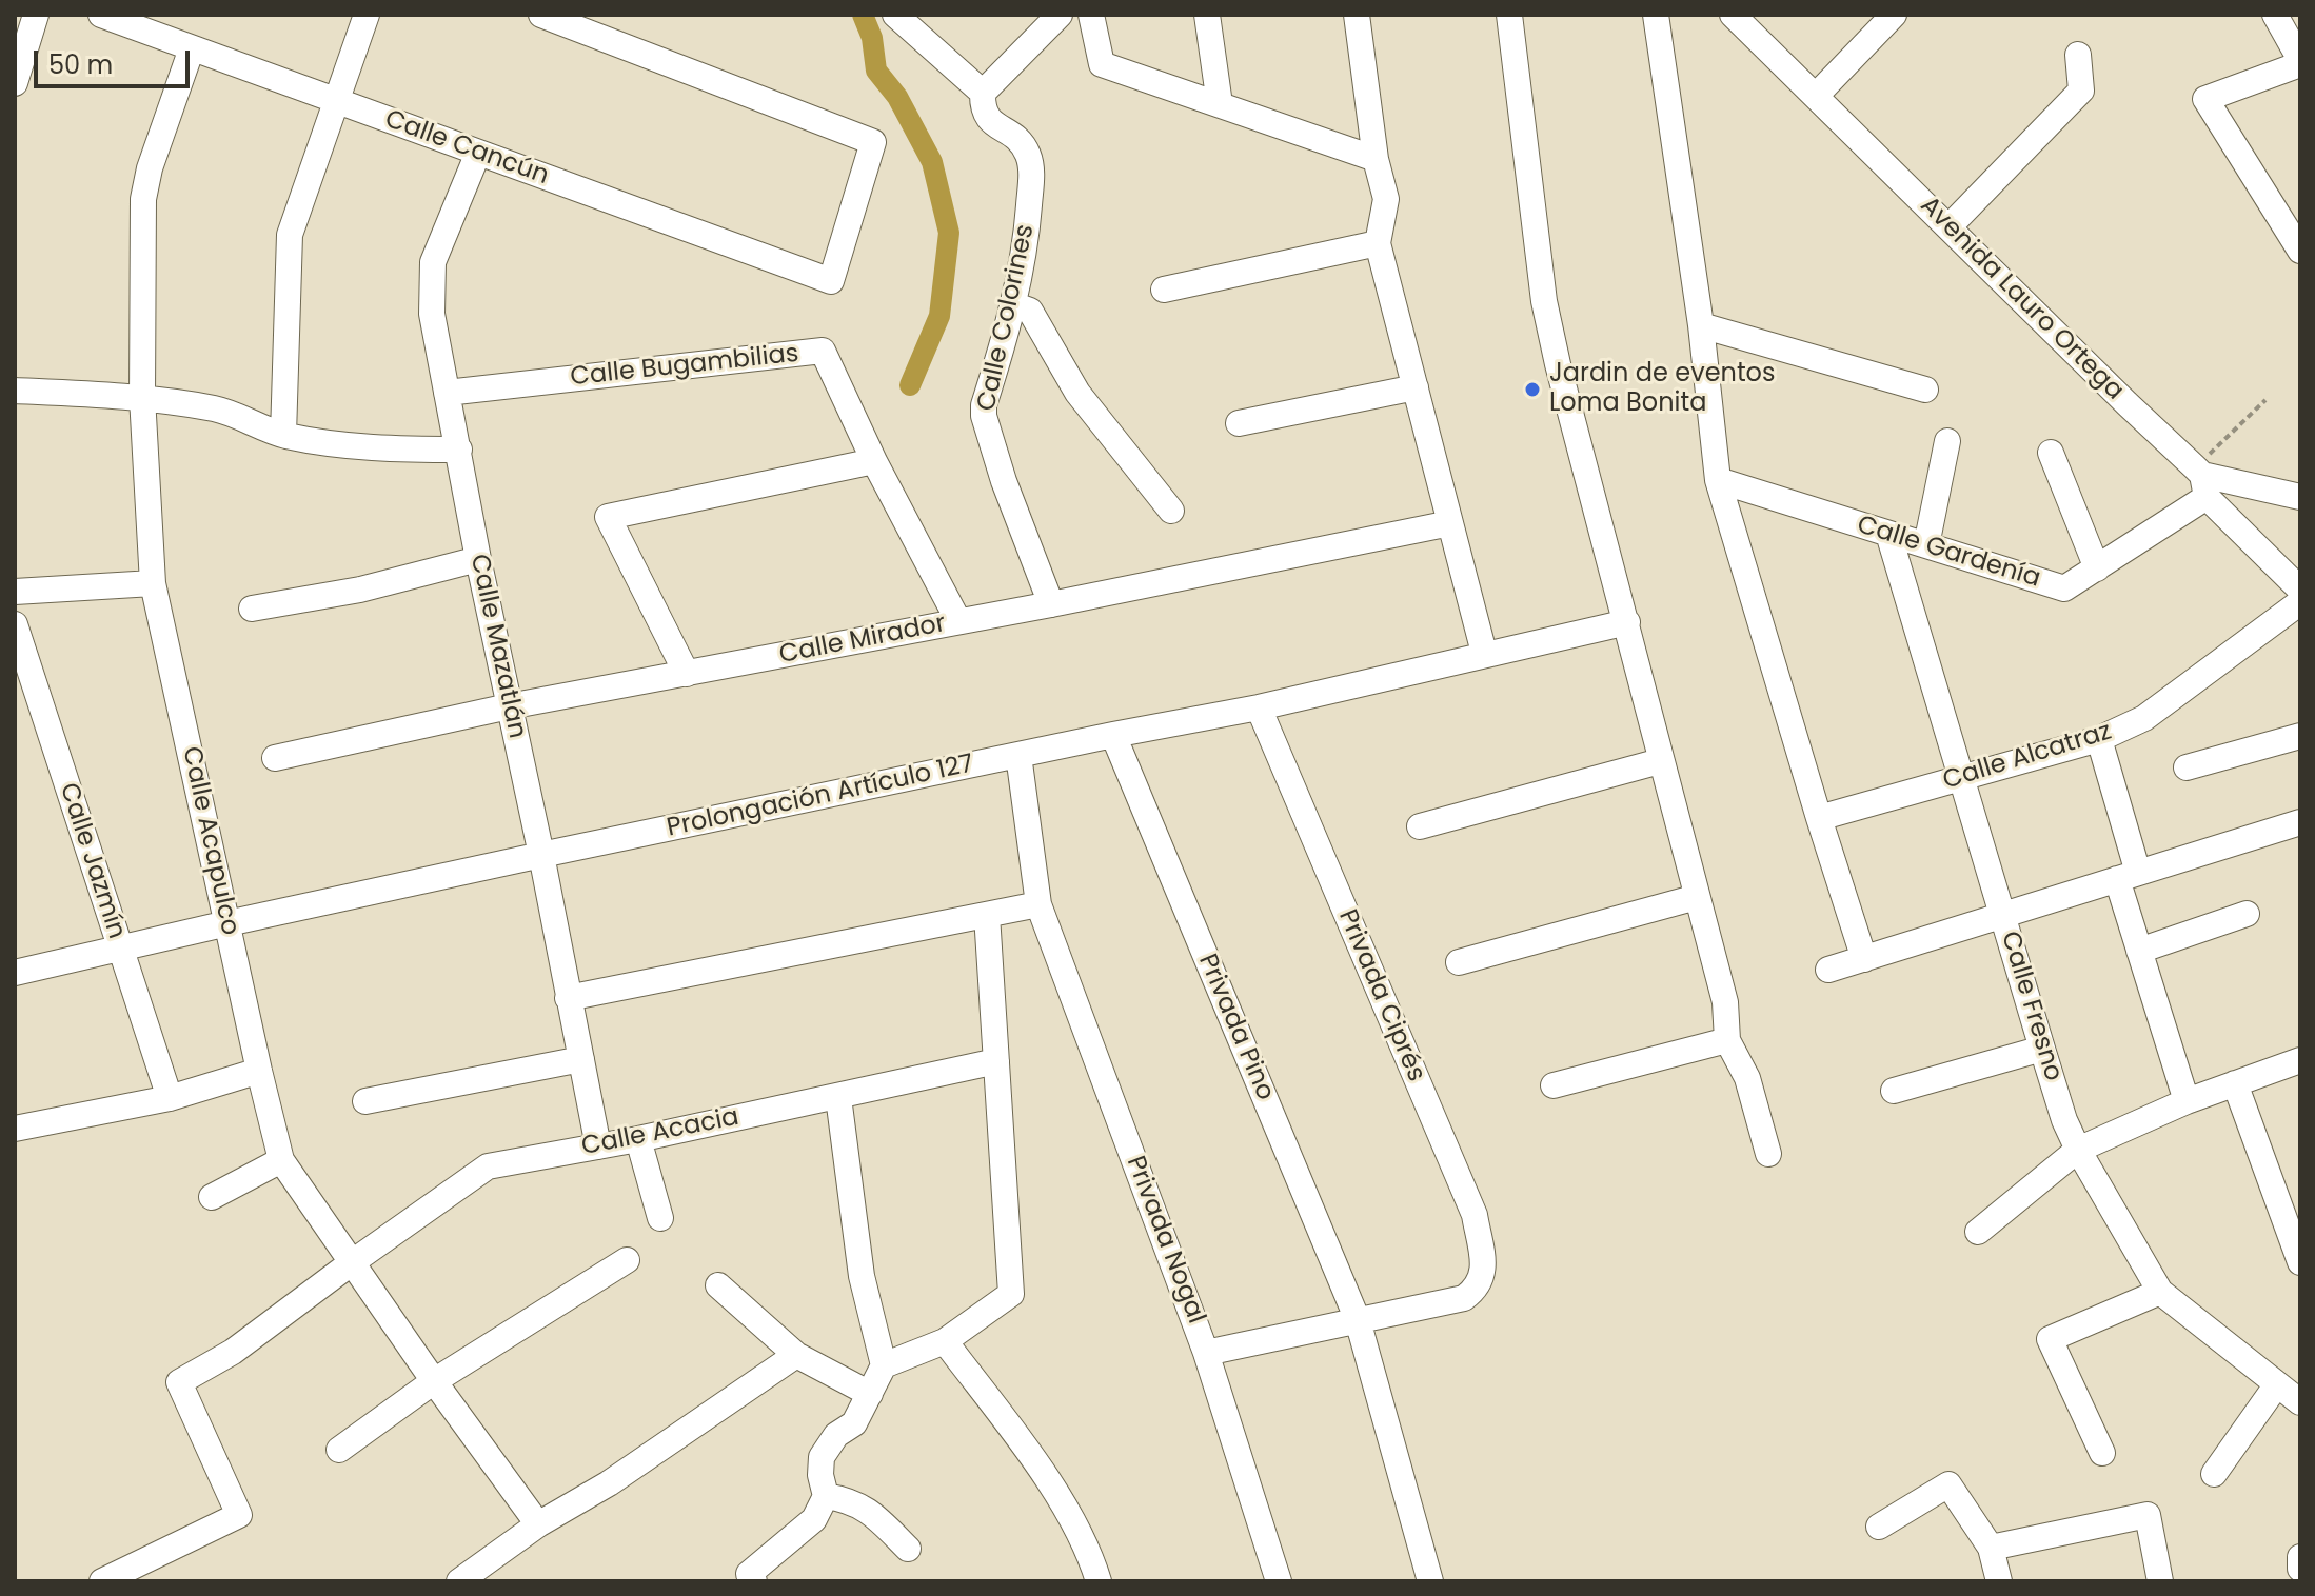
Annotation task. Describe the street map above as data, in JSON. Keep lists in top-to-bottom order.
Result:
{
  "streets": {
    "street": [
      "Calle Cancún",
      "Avenida Lauro Ortega",
      "Calle Colorines",
      "Calle Bugambilias",
      "Calle Gardenía",
      "Calle Mirador",
      "Calle Mazatlán",
      "Calle Alcatraz",
      "Prolongación Artículo 127",
      "Calle Acapulco",
      "Calle Jazmín",
      "Privada Ciprés",
      "Calle Fresno",
      "Privada Pino",
      "Calle Acacia",
      "Privada Nogal"
    ]
  },
  "crossings": [
    ["Calle Cancún", "Calle Mazatlán"],
    ["Calle Cancún", "Calle Acapulco"],
    ["Avenida Lauro Ortega", "Calle Gardenía"],
    ["Calle Colorines", "Calle Mirador"],
    ["Calle Bugambilias", "Calle Mirador"],
    ["Calle Bugambilias", "Calle Mazatlán"],
    ["Calle Gardenía", "Calle Fresno"],
    ["Calle Mirador", "Calle Mazatlán"],
    ["Calle Mazatlán", "Prolongación Artículo 127"],
    ["Calle Mazatlán", "Calle Acacia"],
    ["Calle Alcatraz", "Calle Fresno"],
    ["Prolongación Artículo 127", "Calle Acapulco"],
    ["Prolongación Artículo 127", "Calle Jazmín"],
    ["Prolongación Artículo 127", "Privada Ciprés"],
    ["Prolongación Artículo 127", "Privada Pino"],
    ["Prolongación Artículo 127", "Privada Nogal"],
    ["Calle Acapulco", "Calle Acacia"],
    ["Privada Ciprés", "Privada Pino"]
  ],
  "places": ["Jardin de eventos Loma Bonita"],
  "scale_bar": "50 m"
}
